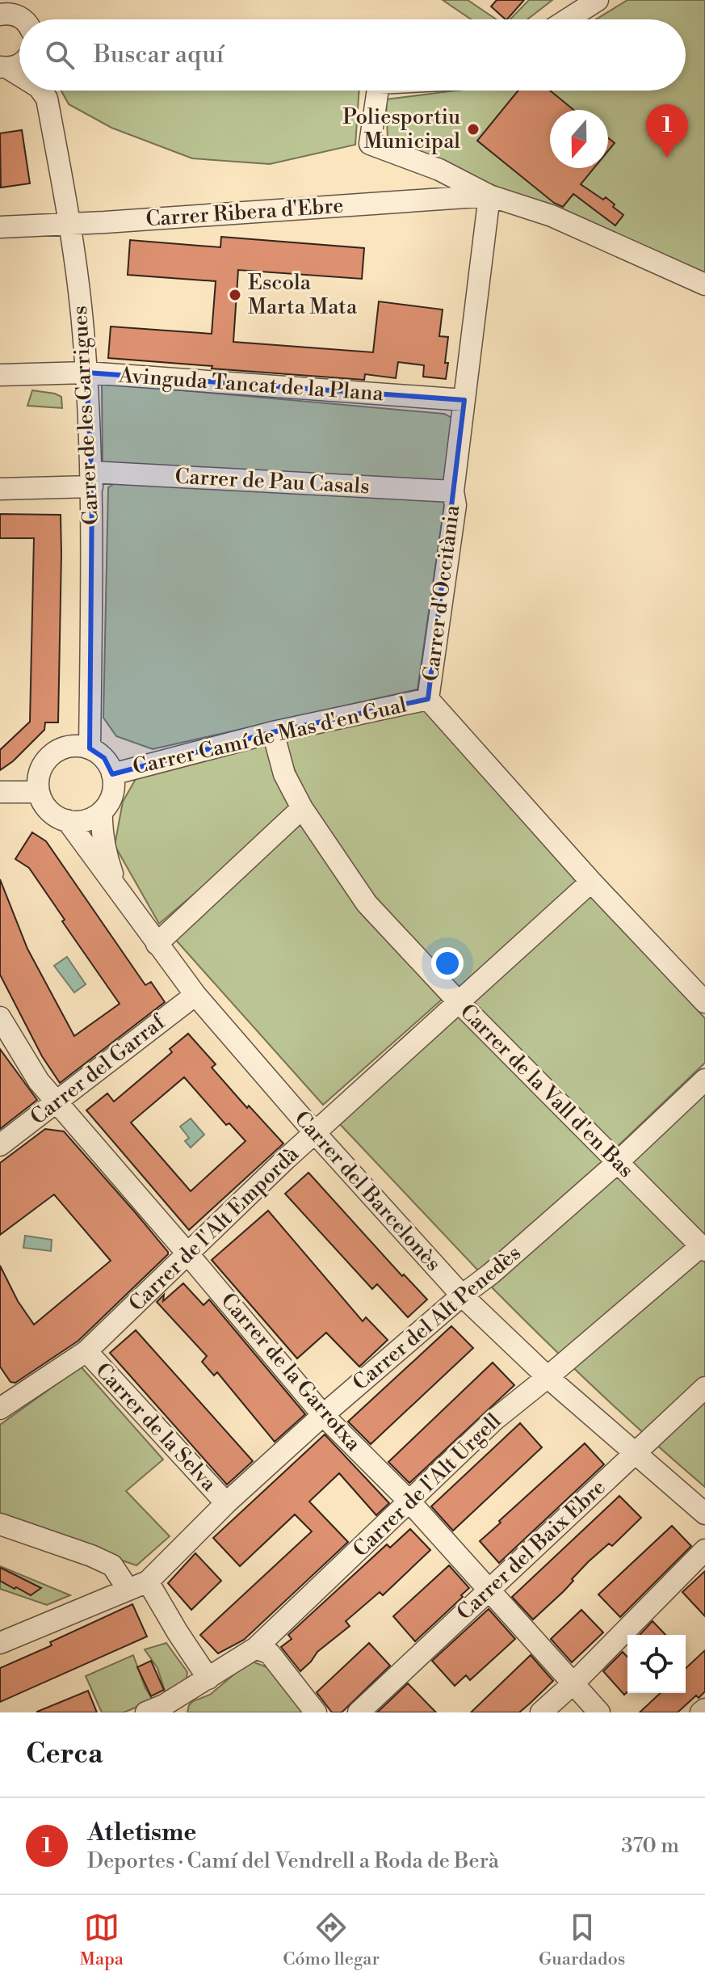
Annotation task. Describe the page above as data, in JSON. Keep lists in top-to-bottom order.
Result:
{
  "streets": {
    "street": [
      "Carrer Ribera d'Ebre",
      "Avinguda Tancat de la Plana",
      "Carrer de les Garrigues",
      "Carrer de Pau Casals",
      "Carrer d'Occitània",
      "Carrer Camí de Mas d'en Gual",
      "Carrer del Garraf",
      "Carrer de la Vall d'en Bas",
      "Carrer del Barcelonès",
      "Carrer de l'Alt Empordà",
      "Carrer del Alt Penedès",
      "Carrer de la Garrotxa",
      "Carrer de la Selva",
      "Carrer de l'Alt Urgell",
      "Carrer del Baix Ebre"
    ]
  },
  "crossings": [
    ["Carrer Ribera d'Ebre", "Carrer de les Garrigues"],
    ["Carrer Ribera d'Ebre", "Carrer d'Occitània"],
    ["Avinguda Tancat de la Plana", "Carrer de les Garrigues"],
    ["Avinguda Tancat de la Plana", "Carrer d'Occitània"],
    ["Carrer de les Garrigues", "Carrer de Pau Casals"],
    ["Carrer de les Garrigues", "Carrer Camí de Mas d'en Gual"],
    ["Carrer de les Garrigues", "Carrer del Barcelonès"],
    ["Carrer de Pau Casals", "Carrer d'Occitània"],
    ["Carrer d'Occitània", "Carrer Camí de Mas d'en Gual"],
    ["Carrer d'Occitània", "Carrer de l'Alt Empordà"],
    ["Carrer Camí de Mas d'en Gual", "Carrer de la Vall d'en Bas"],
    ["Carrer Camí de Mas d'en Gual", "Carrer del Barcelonès"],
    ["Carrer del Garraf", "Carrer del Barcelonès"],
    ["Carrer del Garraf", "Carrer de la Garrotxa"],
    ["Carrer de la Vall d'en Bas", "Carrer de l'Alt Empordà"],
    ["Carrer de la Vall d'en Bas", "Carrer del Alt Penedès"],
    ["Carrer de la Vall d'en Bas", "Carrer de l'Alt Urgell"],
    ["Carrer del Barcelonès", "Carrer de l'Alt Empordà"],
    ["Carrer del Barcelonès", "Carrer del Alt Penedès"],
    ["Carrer del Barcelonès", "Carrer de l'Alt Urgell"],
    ["Carrer del Barcelonès", "Carrer del Baix Ebre"],
    ["Carrer de l'Alt Empordà", "Carrer de la Garrotxa"],
    ["Carrer de l'Alt Empordà", "Carrer de la Selva"],
    ["Carrer del Alt Penedès", "Carrer de la Garrotxa"],
    ["Carrer del Alt Penedès", "Carrer de la Selva"],
    ["Carrer de la Garrotxa", "Carrer de l'Alt Urgell"],
    ["Carrer de la Garrotxa", "Carrer del Baix Ebre"]
  ],
  "places": ["Poliesportiu Municipal", "Escola Marta Mata"],
  "north": "bottom",
  "page": {
    "search": "Buscar aquí",
    "pins": "1",
    "heading": "Cerca",
    "list": [
      {
        "mark": "1",
        "name": "Atletisme",
        "note": "Deportes · Camí del Vendrell a Roda de Berà",
        "value": "370 m"
      }
    ],
    "nav": ["Mapa", "Cómo llegar", "Guardados"]
  }
}
